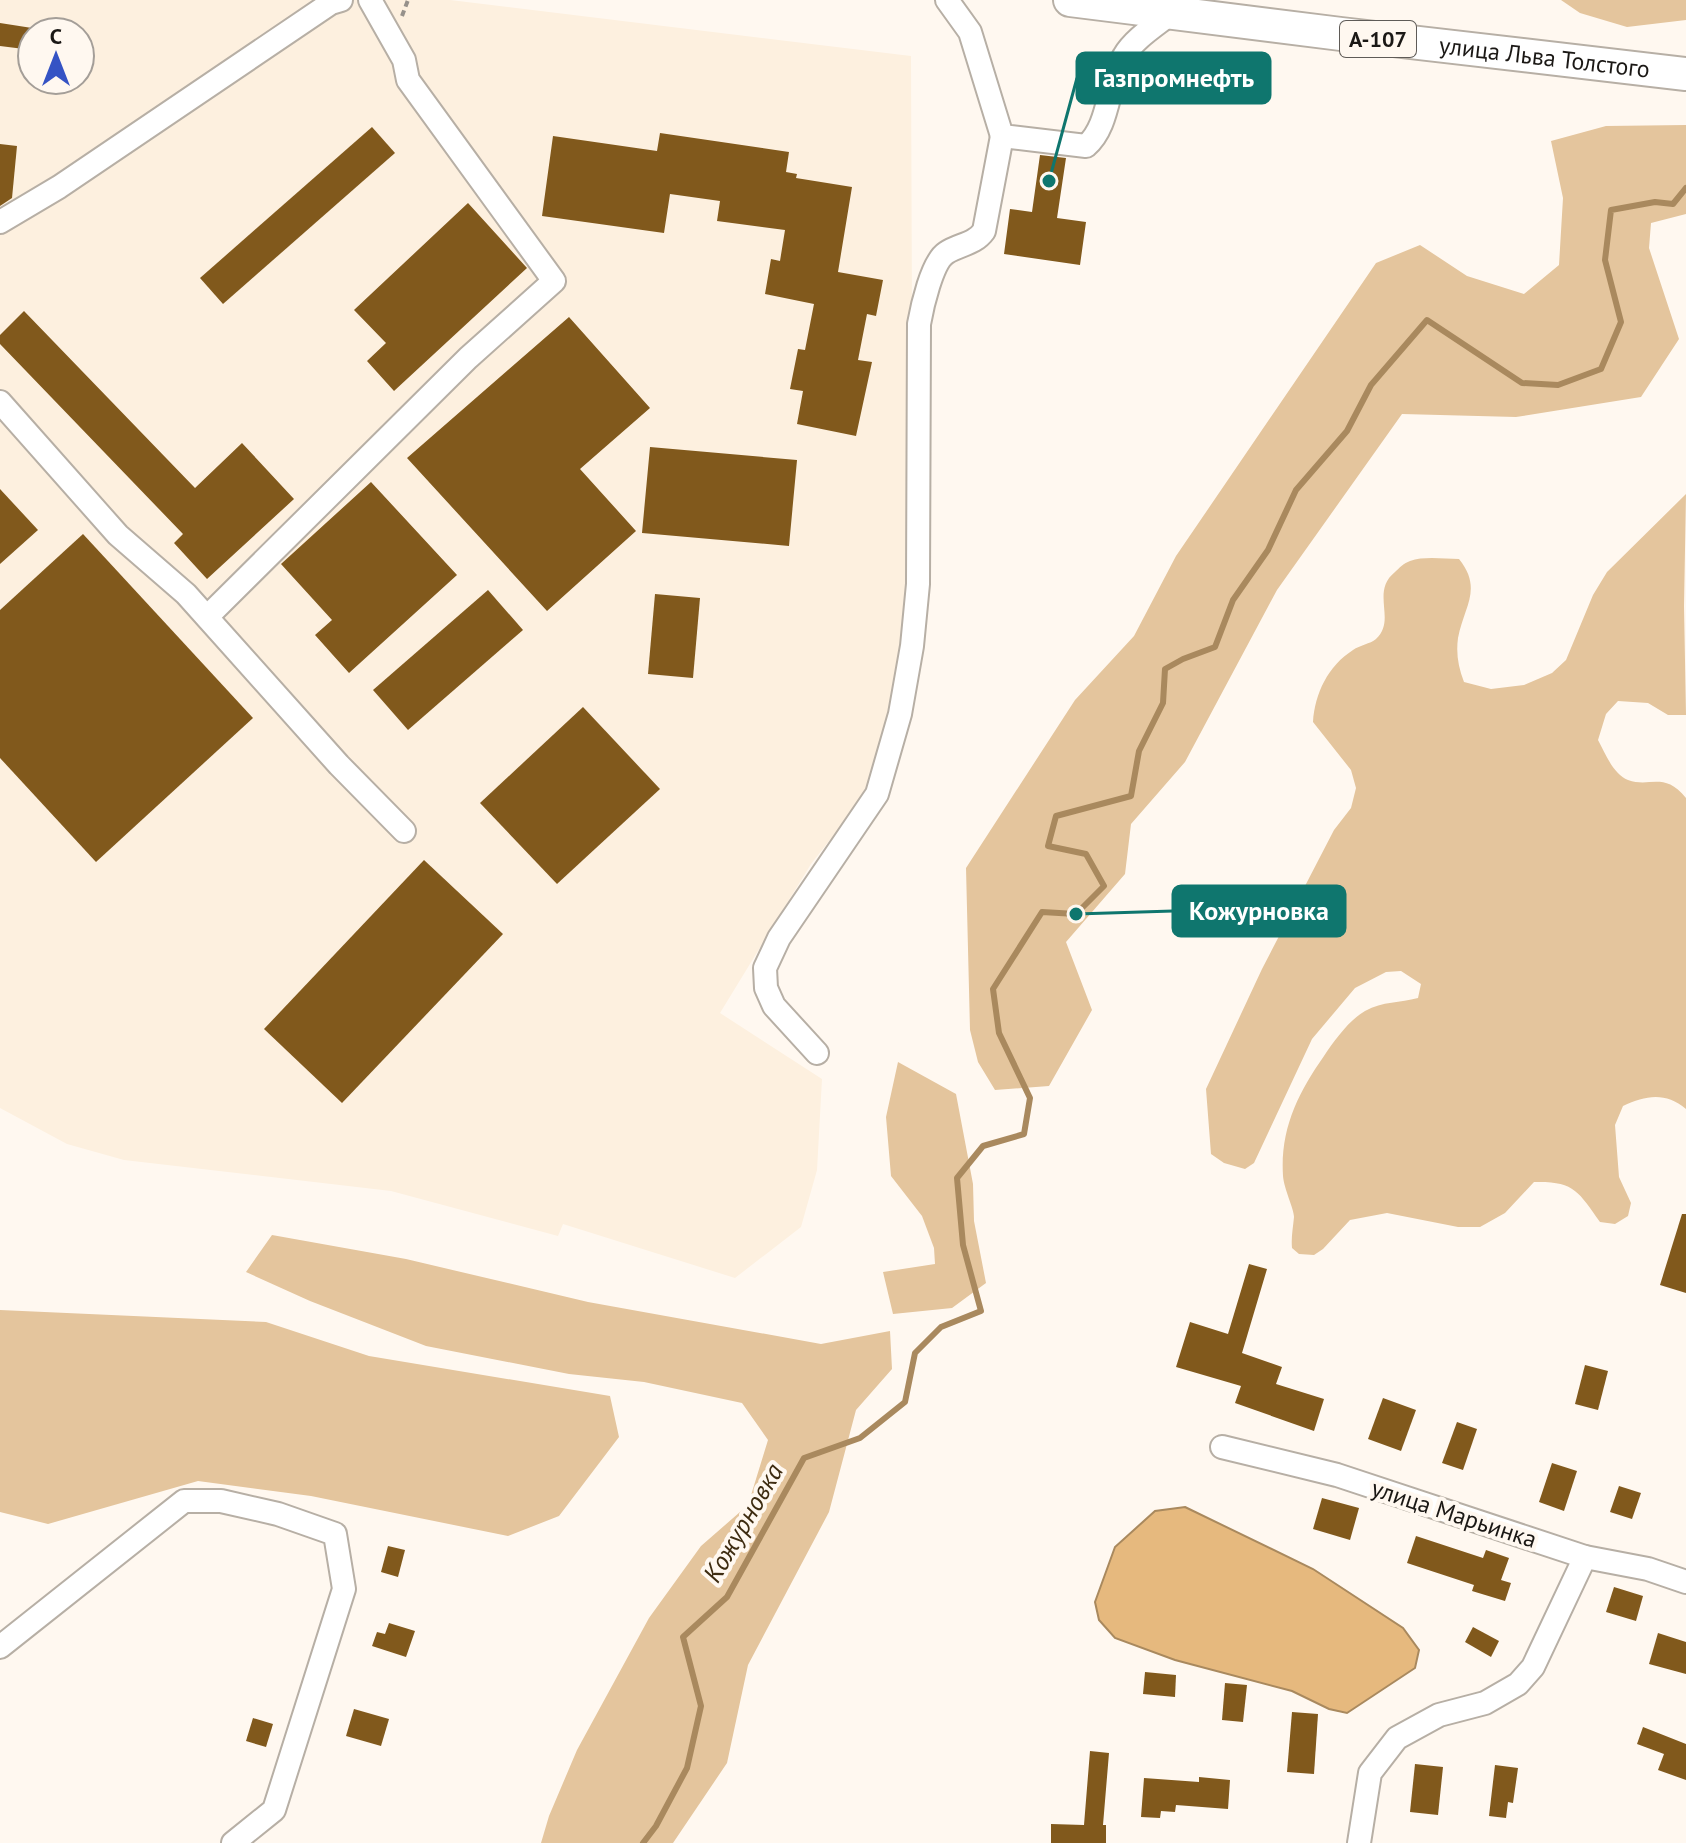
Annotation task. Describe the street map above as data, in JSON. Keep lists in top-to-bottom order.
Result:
{
  "streets": {
    "highway": ["А-107", "улица Льва Толстого"],
    "street": ["улица Марьинка"]
  },
  "water": ["Кожурновка"],
  "places": ["Газпромнефть", "Кожурновка"],
  "north": "top"
}
